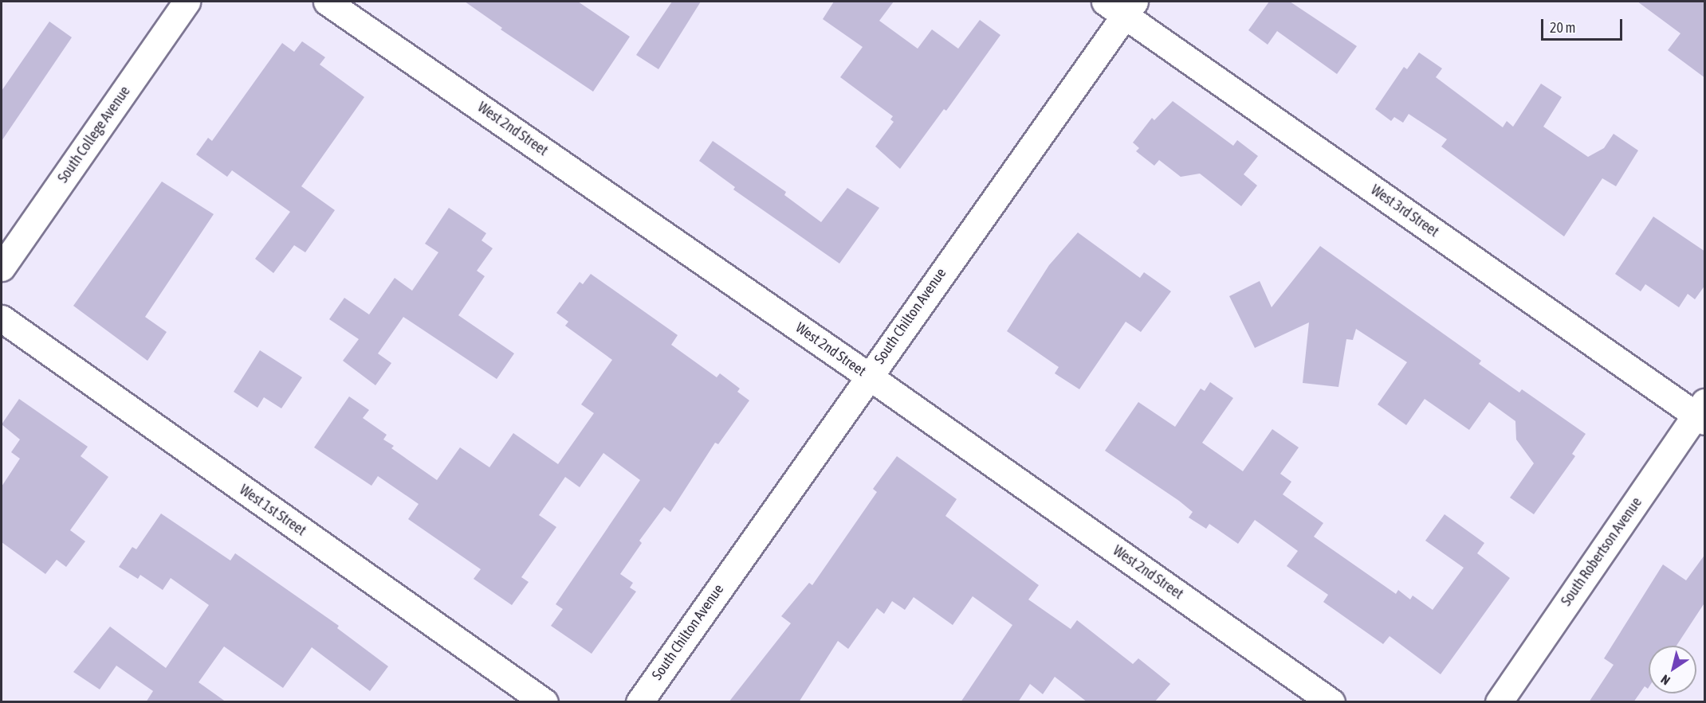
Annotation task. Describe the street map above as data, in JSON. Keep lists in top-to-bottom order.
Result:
{
  "streets": {
    "street": [
      "West 2nd Street",
      "South College Avenue",
      "West 3rd Street",
      "South Chilton Avenue",
      "West 1st Street",
      "South Robertson Avenue"
    ]
  },
  "crossings": [
    ["West 2nd Street", "South Chilton Avenue"],
    ["West 3rd Street", "South Chilton Avenue"],
    ["West 3rd Street", "South Robertson Avenue"]
  ],
  "scale_bar": "20 m",
  "north": "bottom left"
}
